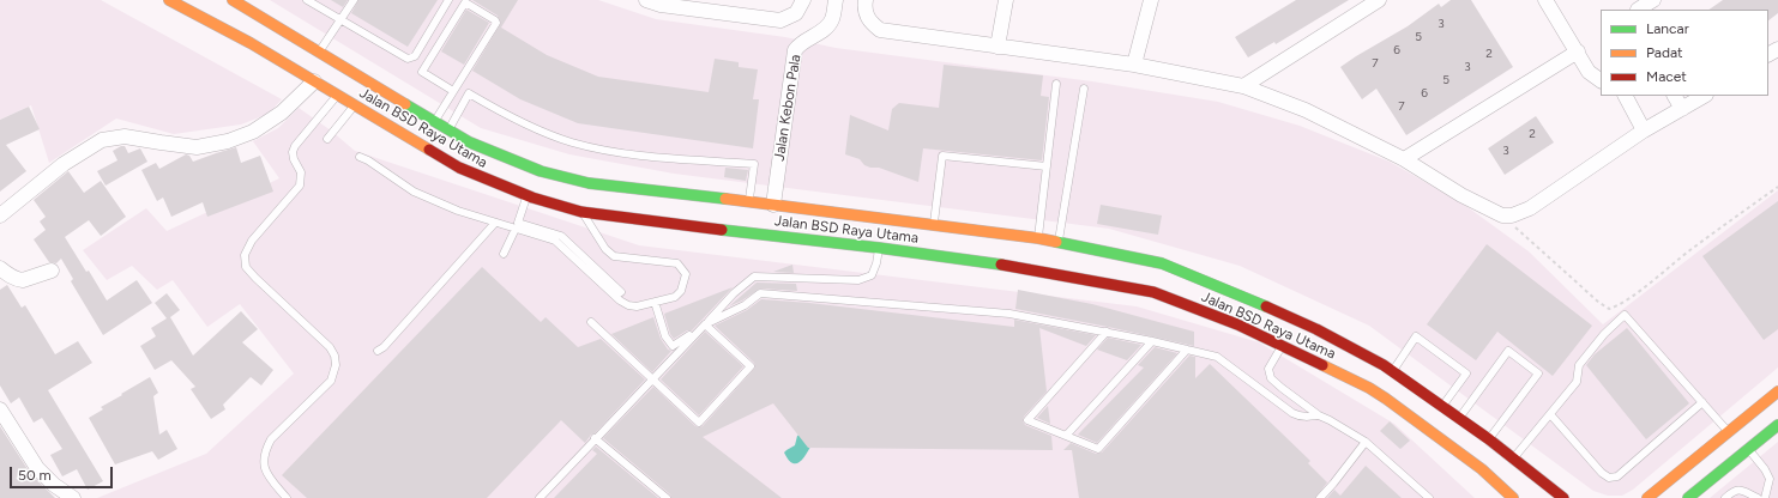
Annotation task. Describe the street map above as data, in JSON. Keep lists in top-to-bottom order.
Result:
{
  "streets": {
    "main road": ["Jalan BSD Raya Utama"],
    "street": ["Jalan Kebon Pala"]
  },
  "crossings": [
    ["Jalan Kebon Pala", "Jalan BSD Raya Utama"]
  ],
  "house_numbers": [
    "3",
    "5",
    "6",
    "2",
    "7",
    "3",
    "5",
    "6",
    "7",
    "2",
    "3"
  ],
  "legend": ["Lancar", "Padat", "Macet"],
  "scale_bar": "50 m"
}
